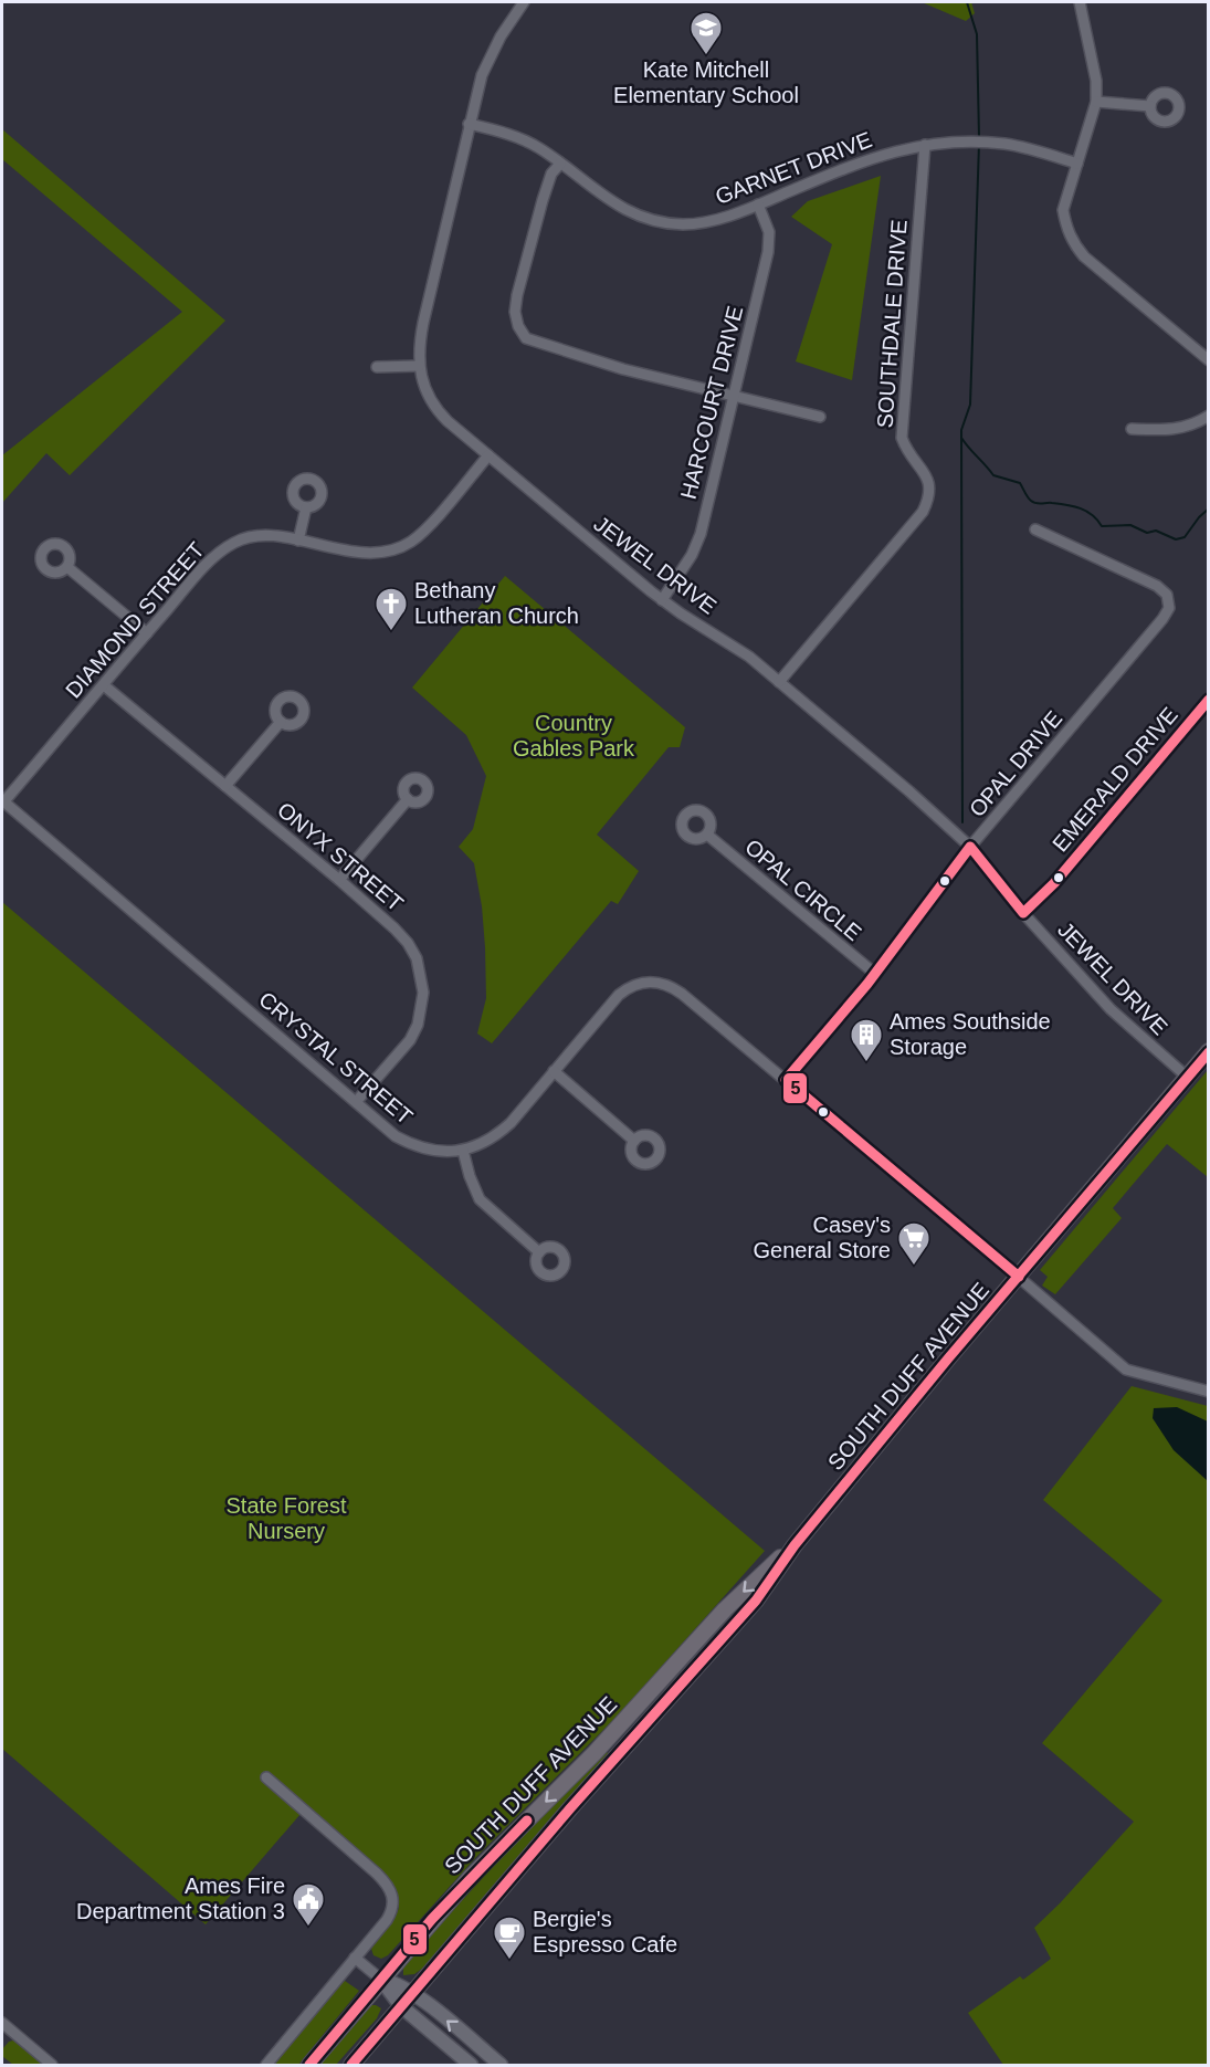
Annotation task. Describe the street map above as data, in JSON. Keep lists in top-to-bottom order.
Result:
{
  "streets": {
    "main road": ["SOUTH DUFF AVENUE"],
    "street": [
      "GARNET DRIVE",
      "SOUTHDALE DRIVE",
      "HARCOURT DRIVE",
      "JEWEL DRIVE",
      "DIAMOND STREET",
      "OPAL DRIVE",
      "EMERALD DRIVE",
      "ONYX STREET",
      "OPAL CIRCLE",
      "CRYSTAL STREET"
    ]
  },
  "crossings": [
    ["GARNET DRIVE", "SOUTHDALE DRIVE"],
    ["GARNET DRIVE", "HARCOURT DRIVE"],
    ["GARNET DRIVE", "JEWEL DRIVE"],
    ["SOUTHDALE DRIVE", "JEWEL DRIVE"],
    ["HARCOURT DRIVE", "JEWEL DRIVE"],
    ["JEWEL DRIVE", "DIAMOND STREET"],
    ["JEWEL DRIVE", "OPAL DRIVE"],
    ["JEWEL DRIVE", "EMERALD DRIVE"],
    ["JEWEL DRIVE", "SOUTH DUFF AVENUE"],
    ["DIAMOND STREET", "ONYX STREET"],
    ["DIAMOND STREET", "CRYSTAL STREET"],
    ["OPAL DRIVE", "OPAL CIRCLE"],
    ["OPAL DRIVE", "CRYSTAL STREET"],
    ["ONYX STREET", "CRYSTAL STREET"],
    ["CRYSTAL STREET", "SOUTH DUFF AVENUE"]
  ],
  "parks": ["Country Gables Park", "State Forest Nursery"],
  "places": {
    "school or university": ["Kate Mitchell Elementary School"],
    "church": ["Bethany Lutheran Church"],
    "building": ["Ames Southside Storage"],
    "supermarket": ["Casey's General Store"],
    "public building": ["Ames Fire Department Station 3"],
    "cafe": ["Bergie's Espresso Cafe"]
  },
  "lines": ["transit line 5"]
}
